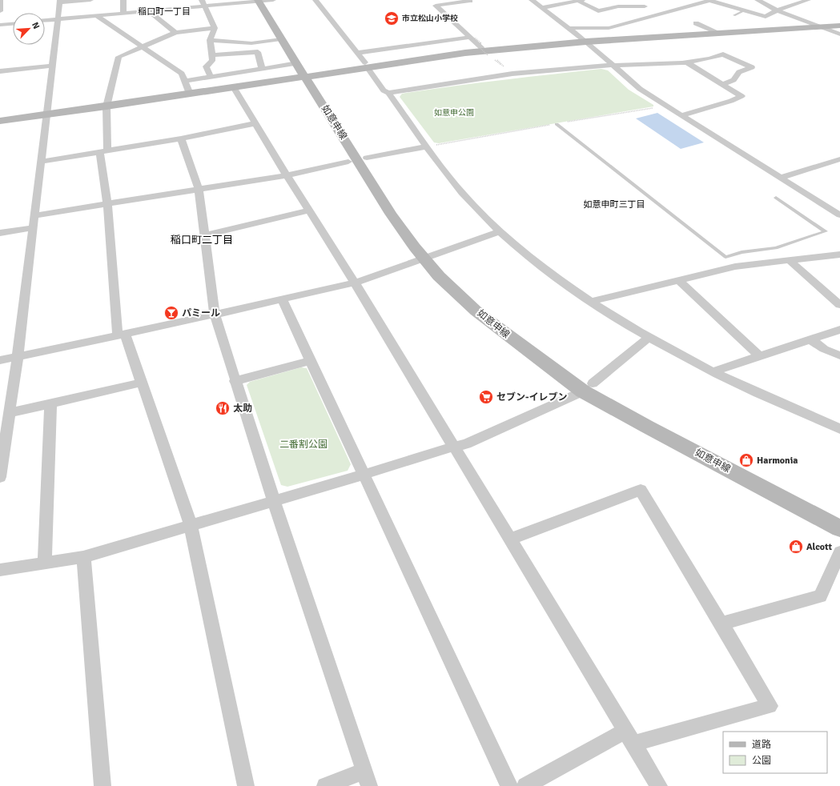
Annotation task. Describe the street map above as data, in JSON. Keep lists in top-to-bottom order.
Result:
{
  "streets": {
    "street": ["如意申線"]
  },
  "districts": ["稲口町一丁目", "如意申町三丁目", "稲口町二丁目"],
  "parks": ["如意申公園", "二番割公園"],
  "places": {
    "school or university": ["市立松山小学校"],
    "bar": ["パミール"],
    "supermarket": ["セブン-イレブン"],
    "restaurant": ["太助"],
    "shop": ["Harmonia", "Alcott"]
  },
  "legend": ["道路", "公園"],
  "north": "top right"
}
